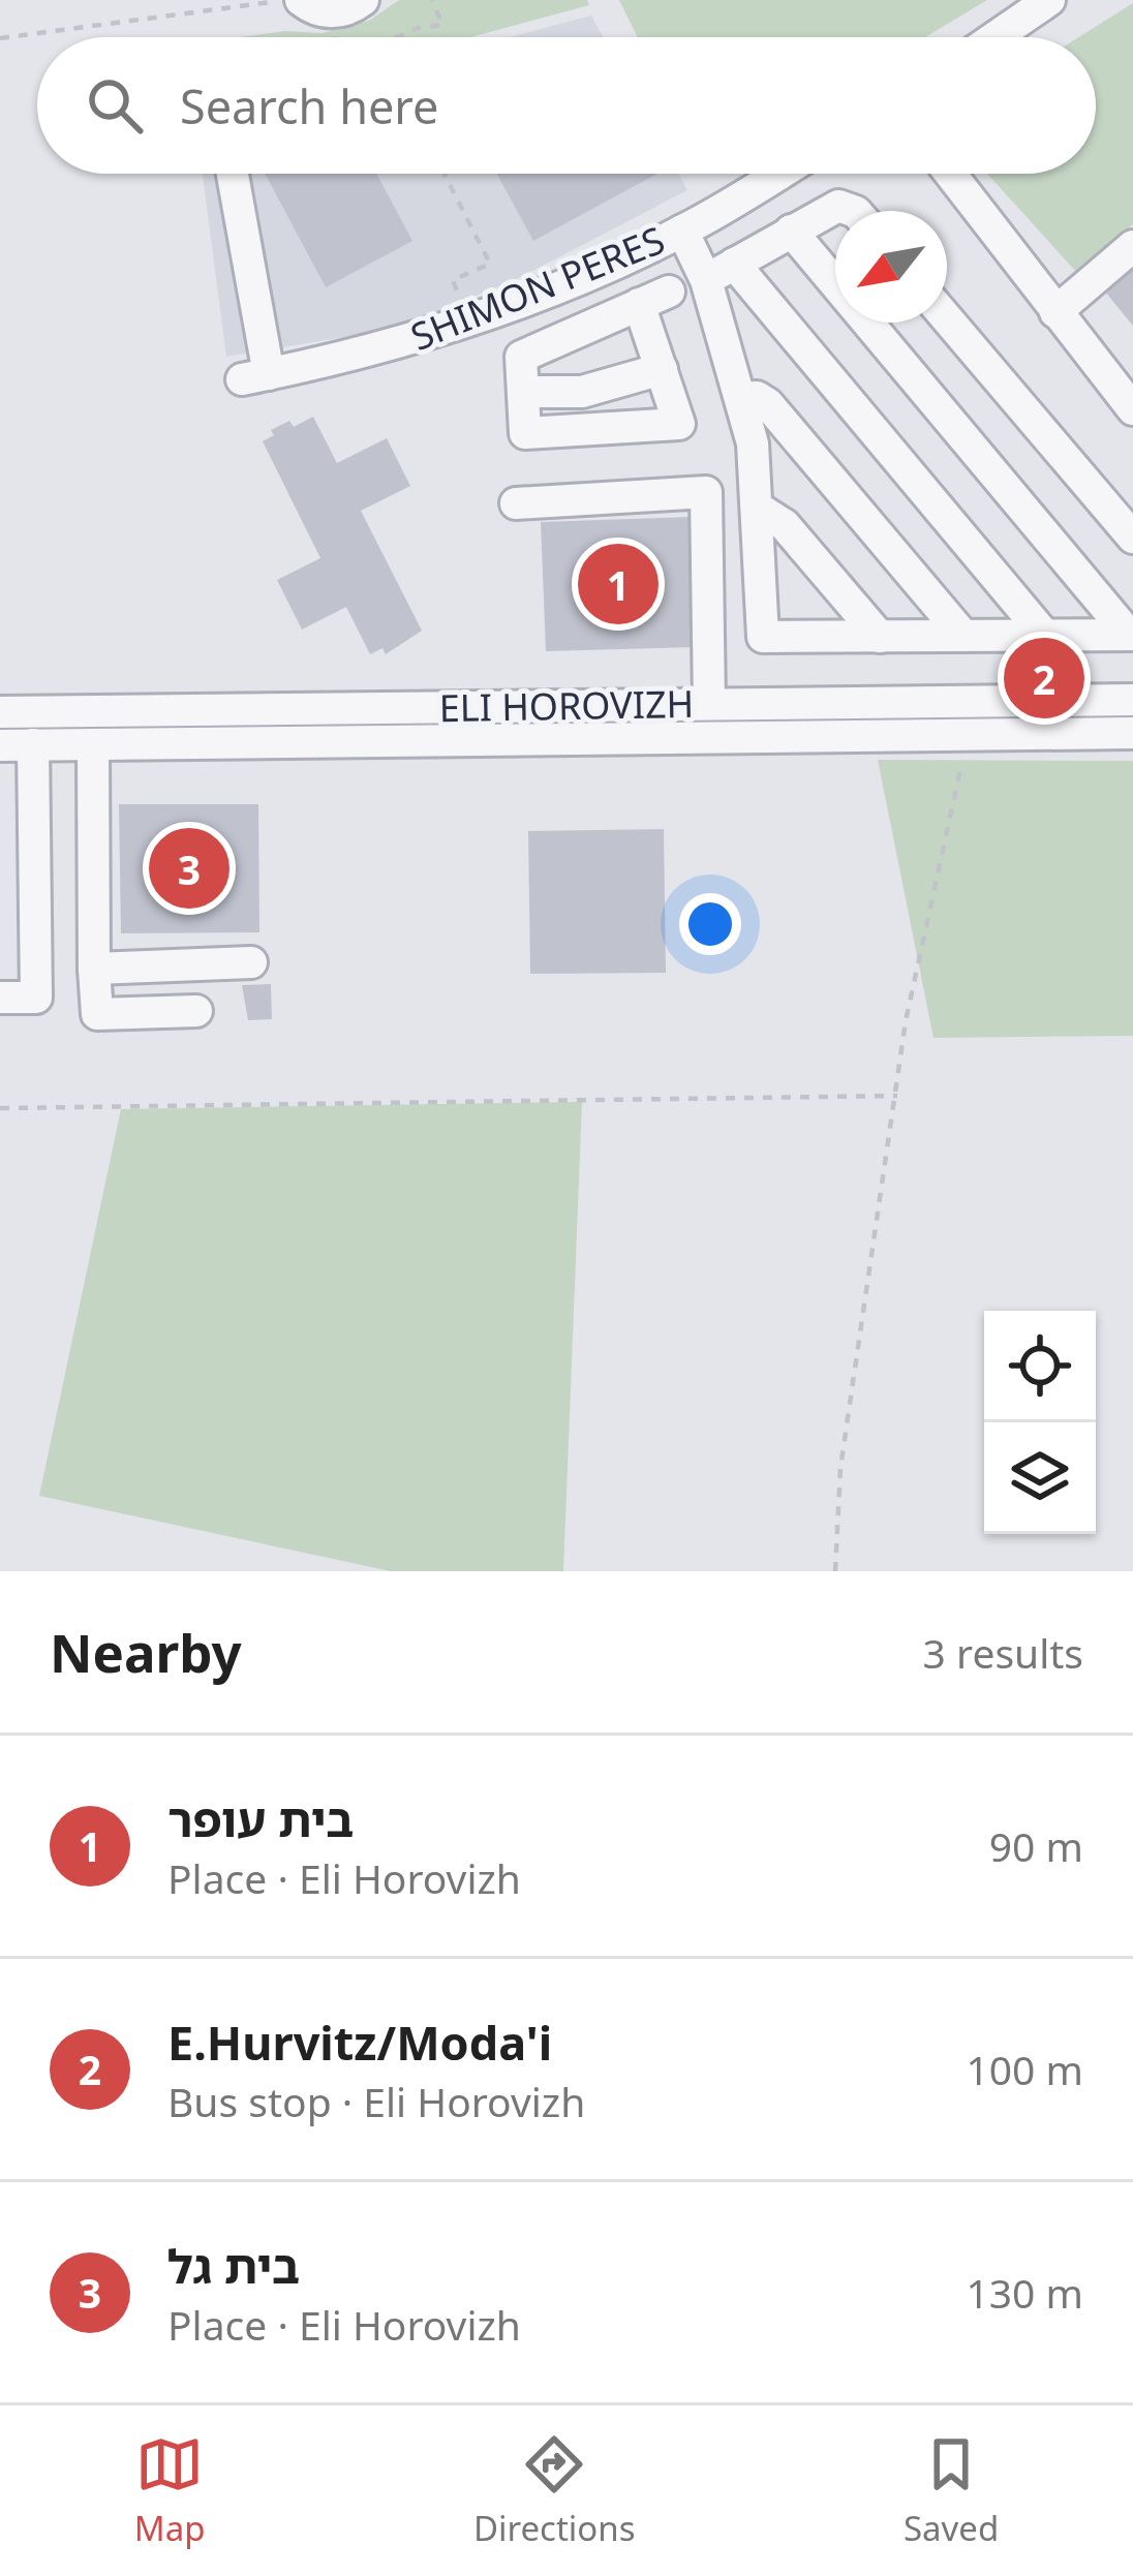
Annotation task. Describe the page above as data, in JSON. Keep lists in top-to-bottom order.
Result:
{
  "streets": {
    "street": ["SHIMON PERES", "ELI HOROVIZH"]
  },
  "north": "bottom left",
  "page": {
    "search": "Search here",
    "pins": ["1", "2", "3"],
    "heading": ["Nearby", "3 results"],
    "list": [
      {
        "mark": "1",
        "name": "בית עופר",
        "note": "Place · Eli Horovizh",
        "value": "90 m"
      },
      {
        "mark": "2",
        "name": "E.Hurvitz/Moda'i",
        "note": "Bus stop · Eli Horovizh",
        "value": "100 m"
      },
      {
        "mark": "3",
        "name": "בית גל",
        "note": "Place · Eli Horovizh",
        "value": "130 m"
      }
    ],
    "nav": ["Map", "Directions", "Saved"]
  }
}
